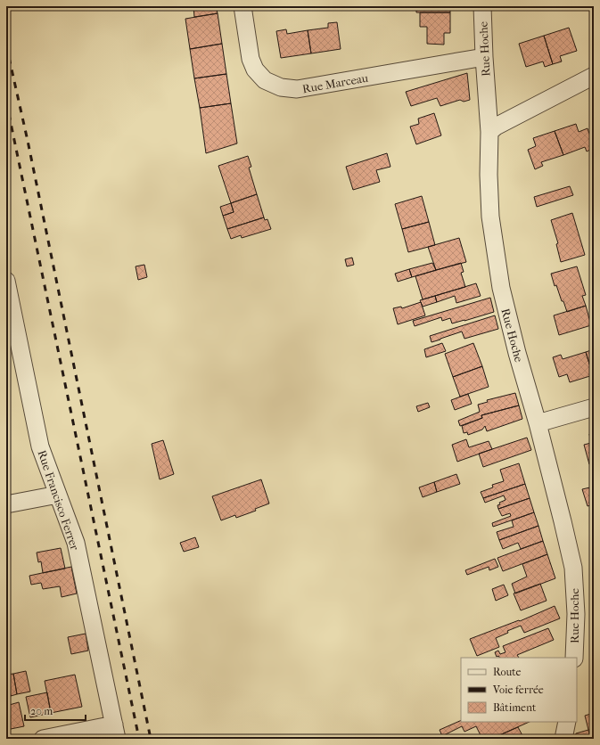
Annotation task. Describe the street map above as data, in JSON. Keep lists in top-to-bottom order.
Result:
{
  "streets": {
    "street": ["Rue Hoche", "Rue Marceau", "Rue Francisco Ferrer"]
  },
  "crossings": [
    ["Rue Hoche", "Rue Marceau"]
  ],
  "legend": ["Route", "Voie ferrée", "Bâtiment"],
  "scale_bar": "20 m"
}
